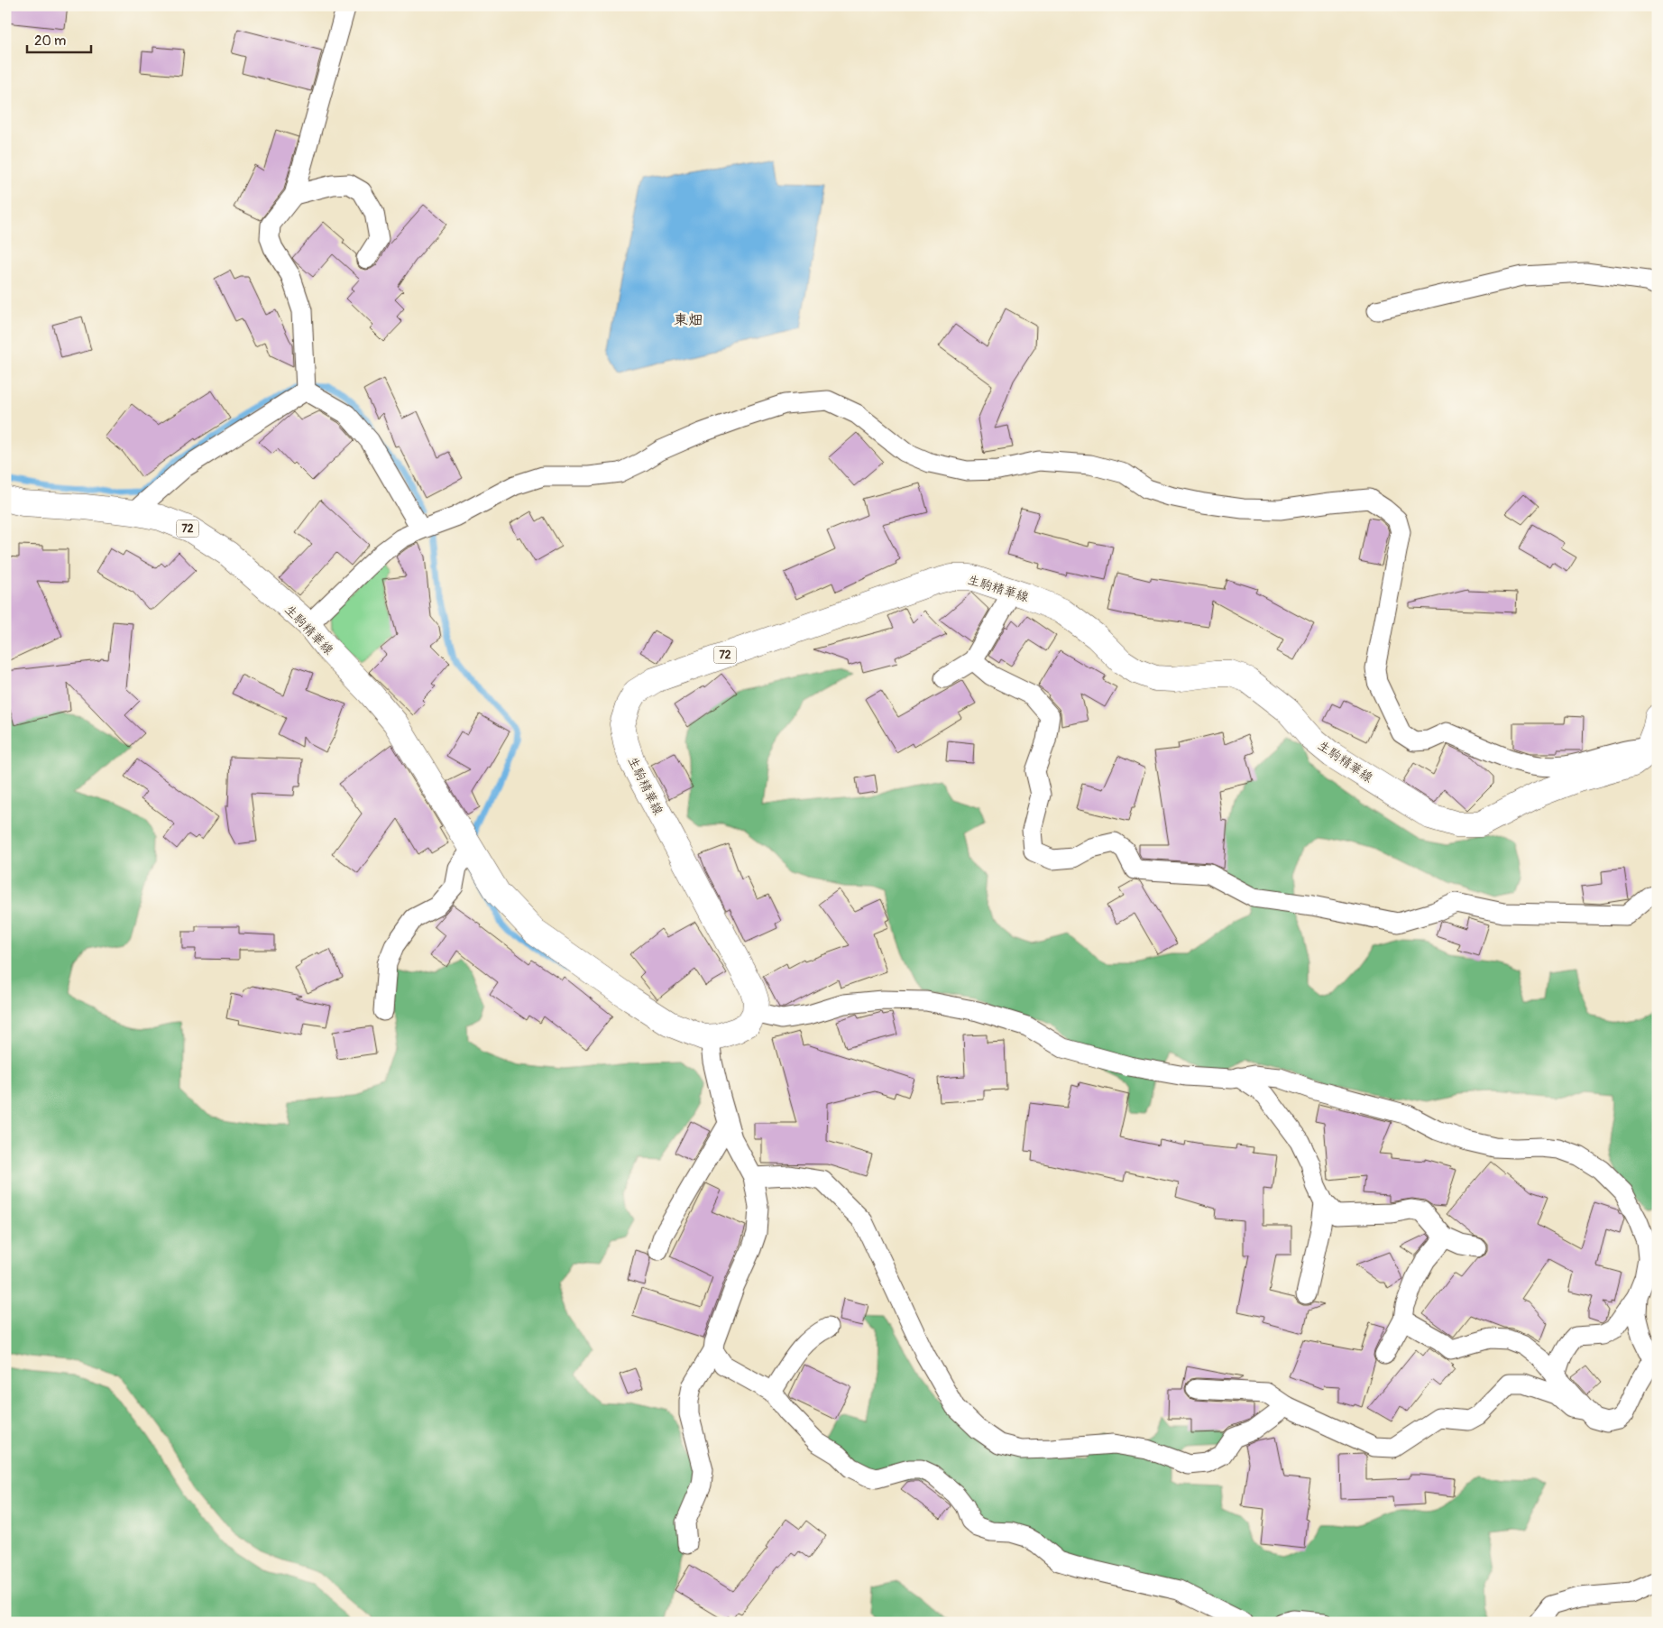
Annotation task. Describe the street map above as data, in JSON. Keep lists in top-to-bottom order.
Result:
{
  "streets": {
    "main road": ["72", "生駒精華線"]
  },
  "districts": ["東畑"],
  "scale_bar": "20 m"
}
